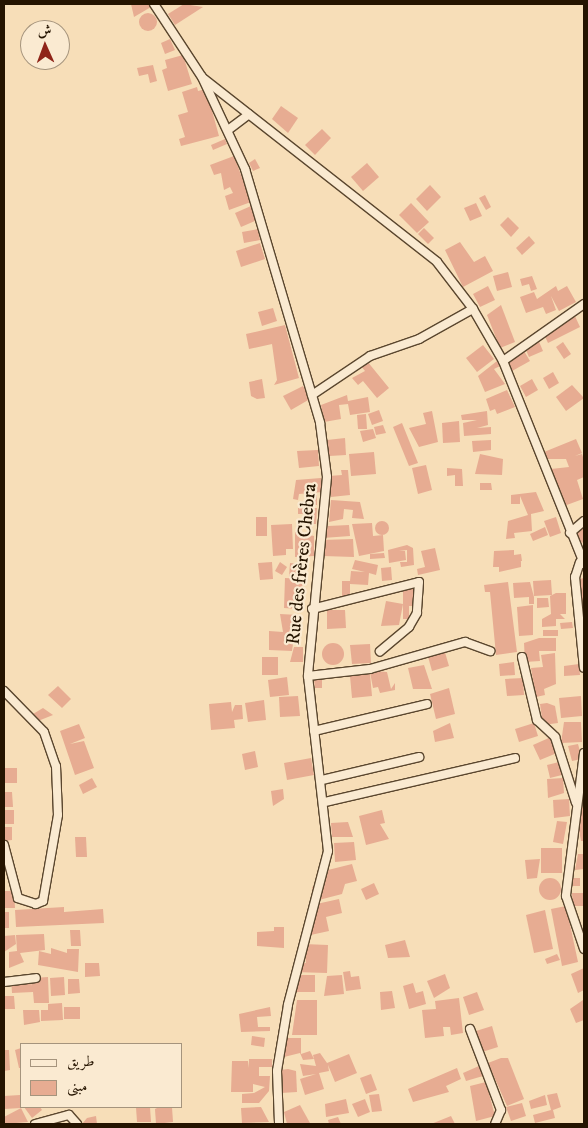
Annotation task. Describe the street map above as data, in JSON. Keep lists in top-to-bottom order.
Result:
{
  "streets": {
    "street": ["Rue des frères Chebra"]
  },
  "legend": ["طريق", "مبنى"],
  "north": "top"
}
